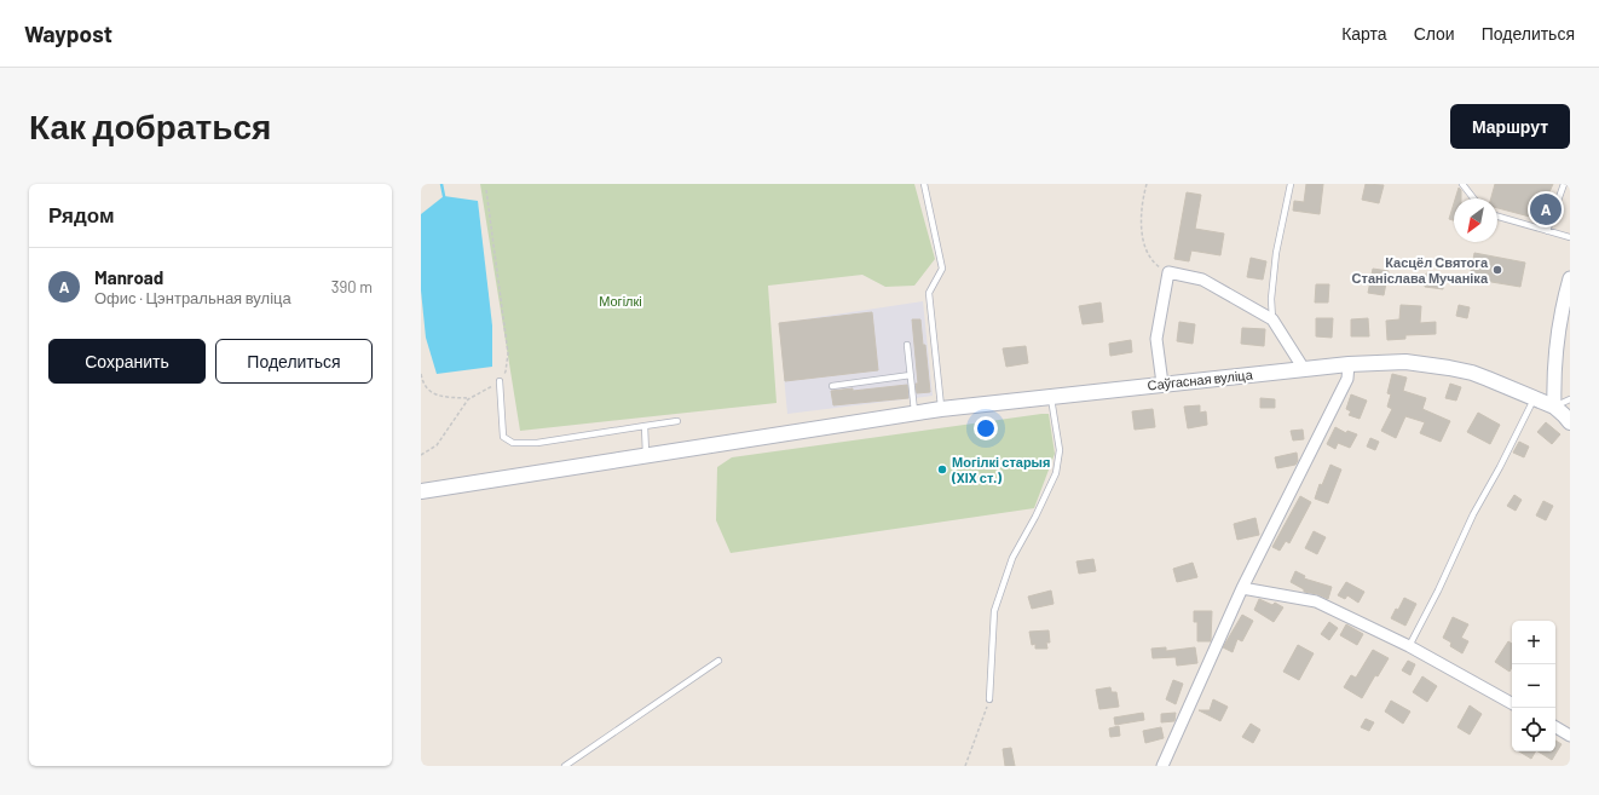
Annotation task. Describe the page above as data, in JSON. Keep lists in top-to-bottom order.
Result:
{
  "streets": {
    "main road": ["Саўгасная вуліца"]
  },
  "parks": ["Могілкі"],
  "places": ["Касцёл Святога Станіслава Мучаніка", "Могілкі старыя (XIX ст.)"],
  "north": "bottom left",
  "page": {
    "header": "Waypost",
    "nav": ["Карта", "Слои", "Поделиться"],
    "buttons": [
      "Маршрут",
      ["Сохранить", "Поделиться"]
    ],
    "title": "Как добраться",
    "heading": "Рядом",
    "pins": "A",
    "list": [
      {
        "mark": "A",
        "name": "Manroad",
        "note": "Офис · Цэнтральная вуліца",
        "value": "390 m"
      }
    ],
    "map_buttons": ["+", "−"]
  }
}
